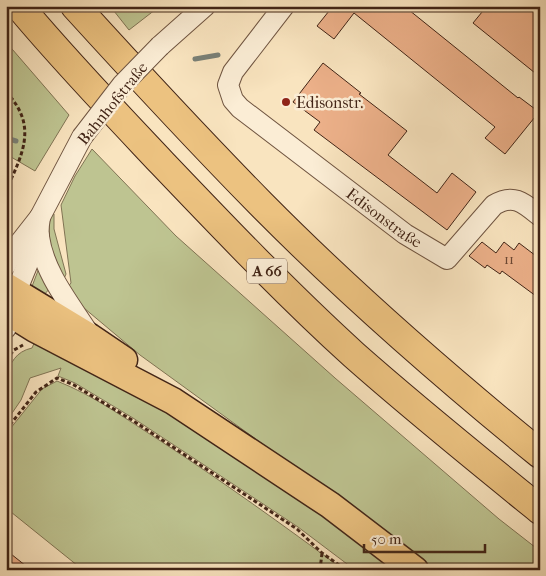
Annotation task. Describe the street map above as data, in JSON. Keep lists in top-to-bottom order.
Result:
{
  "streets": {
    "highway": ["A 66"],
    "street": ["Bahnhofstraße", "Edisonstraße"]
  },
  "places": ["Edisonstr."],
  "house_numbers": ["11"],
  "scale_bar": "50 m"
}
